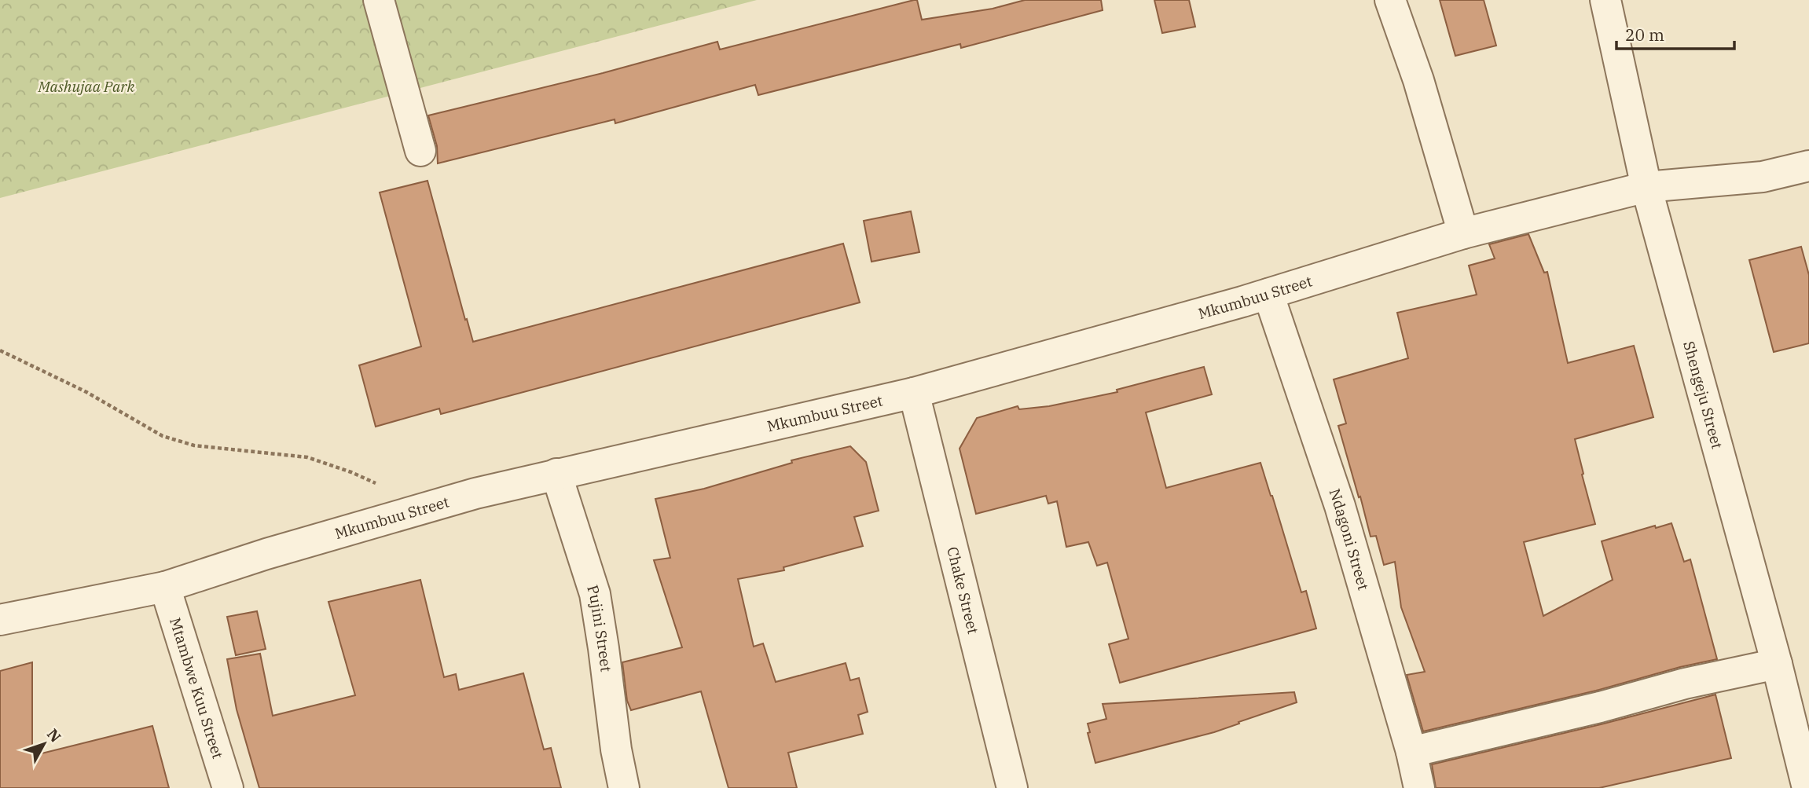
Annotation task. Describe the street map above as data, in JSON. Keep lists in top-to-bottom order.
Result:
{
  "streets": {
    "street": [
      "Mkumbuu Street",
      "Shengeju Street",
      "Ndagoni Street",
      "Chake Street",
      "Pujini Street",
      "Mtambwe Kuu Street"
    ]
  },
  "crossings": [
    ["Mkumbuu Street", "Shengeju Street"],
    ["Mkumbuu Street", "Ndagoni Street"],
    ["Mkumbuu Street", "Chake Street"],
    ["Mkumbuu Street", "Pujini Street"],
    ["Mkumbuu Street", "Mtambwe Kuu Street"]
  ],
  "parks": ["Mashujaa Park"],
  "scale_bar": "20 m",
  "north": "top right"
}
